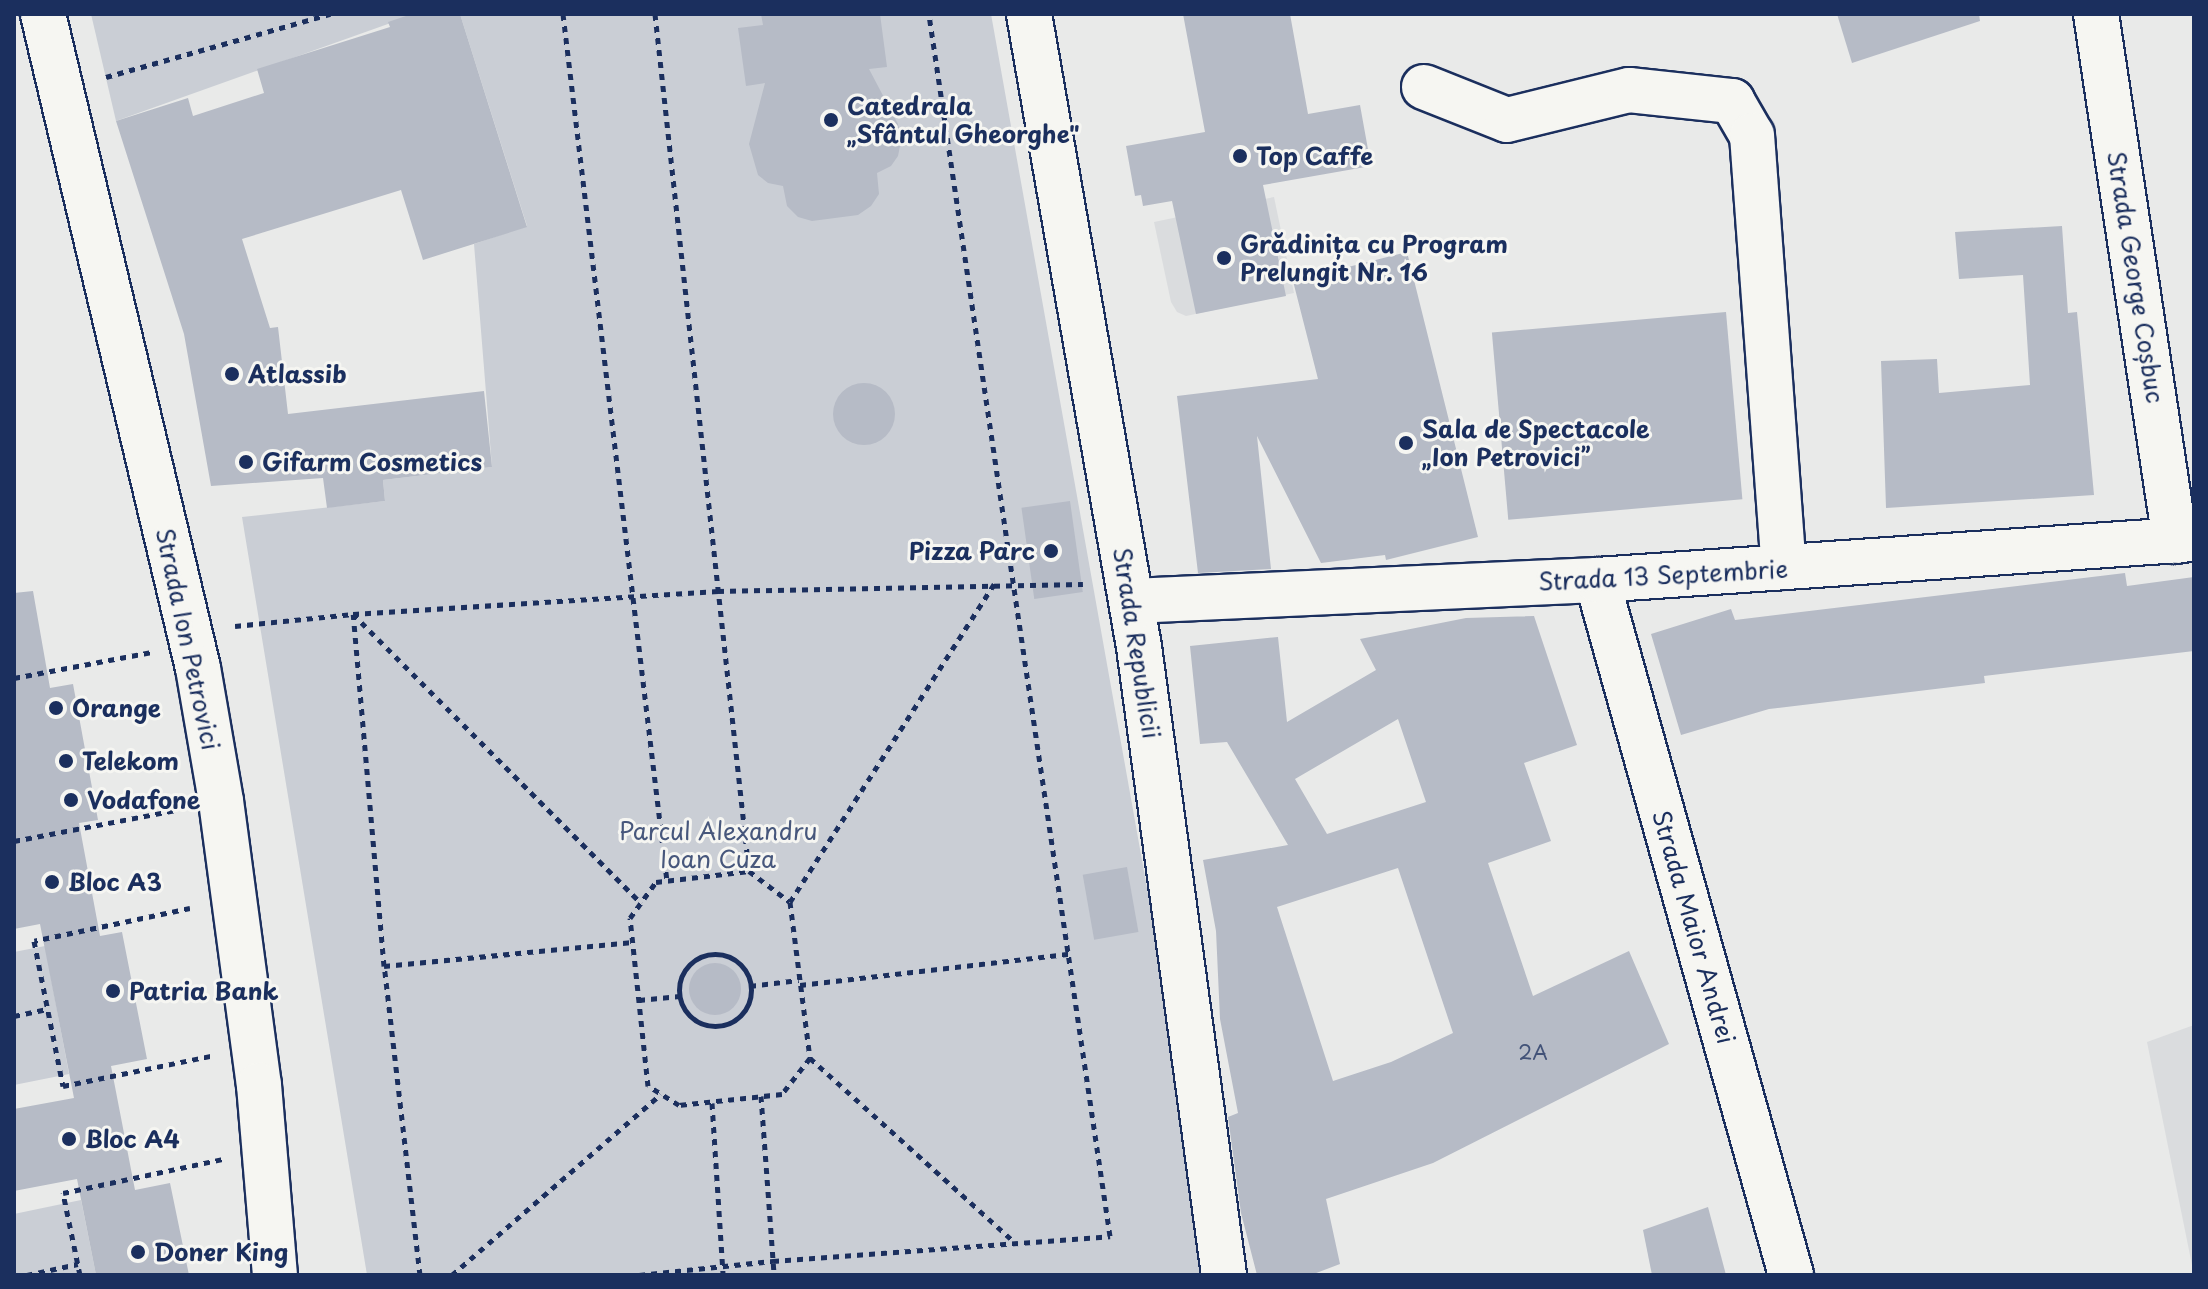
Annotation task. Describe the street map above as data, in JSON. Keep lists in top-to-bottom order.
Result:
{
  "streets": {
    "street": [
      "Strada George Coșbuc",
      "Strada 13 Septembrie",
      "Strada Ion Petrovici",
      "Strada Republicii",
      "Strada Maior Andrei"
    ]
  },
  "crossings": [
    ["Strada George Coșbuc", "Strada 13 Septembrie"],
    ["Strada 13 Septembrie", "Strada Republicii"],
    ["Strada 13 Septembrie", "Strada Maior Andrei"]
  ],
  "parks": ["Parcul Alexandru Ioan Cuza"],
  "places": [
    "Catedrala „Sfântul Gheorghe\"",
    "Top Caffe",
    "Grădinița cu Program Prelungit Nr. 16",
    "Atlassib",
    "Sala de Spectacole „Ion Petrovici”",
    "Gifarm Cosmetics",
    "Pizza Parc",
    "Orange",
    "Telekom",
    "Vodafone",
    "Bloc A3",
    "Patria Bank",
    "Bloc A4",
    "Doner King"
  ],
  "house_numbers": ["2A"]
}
